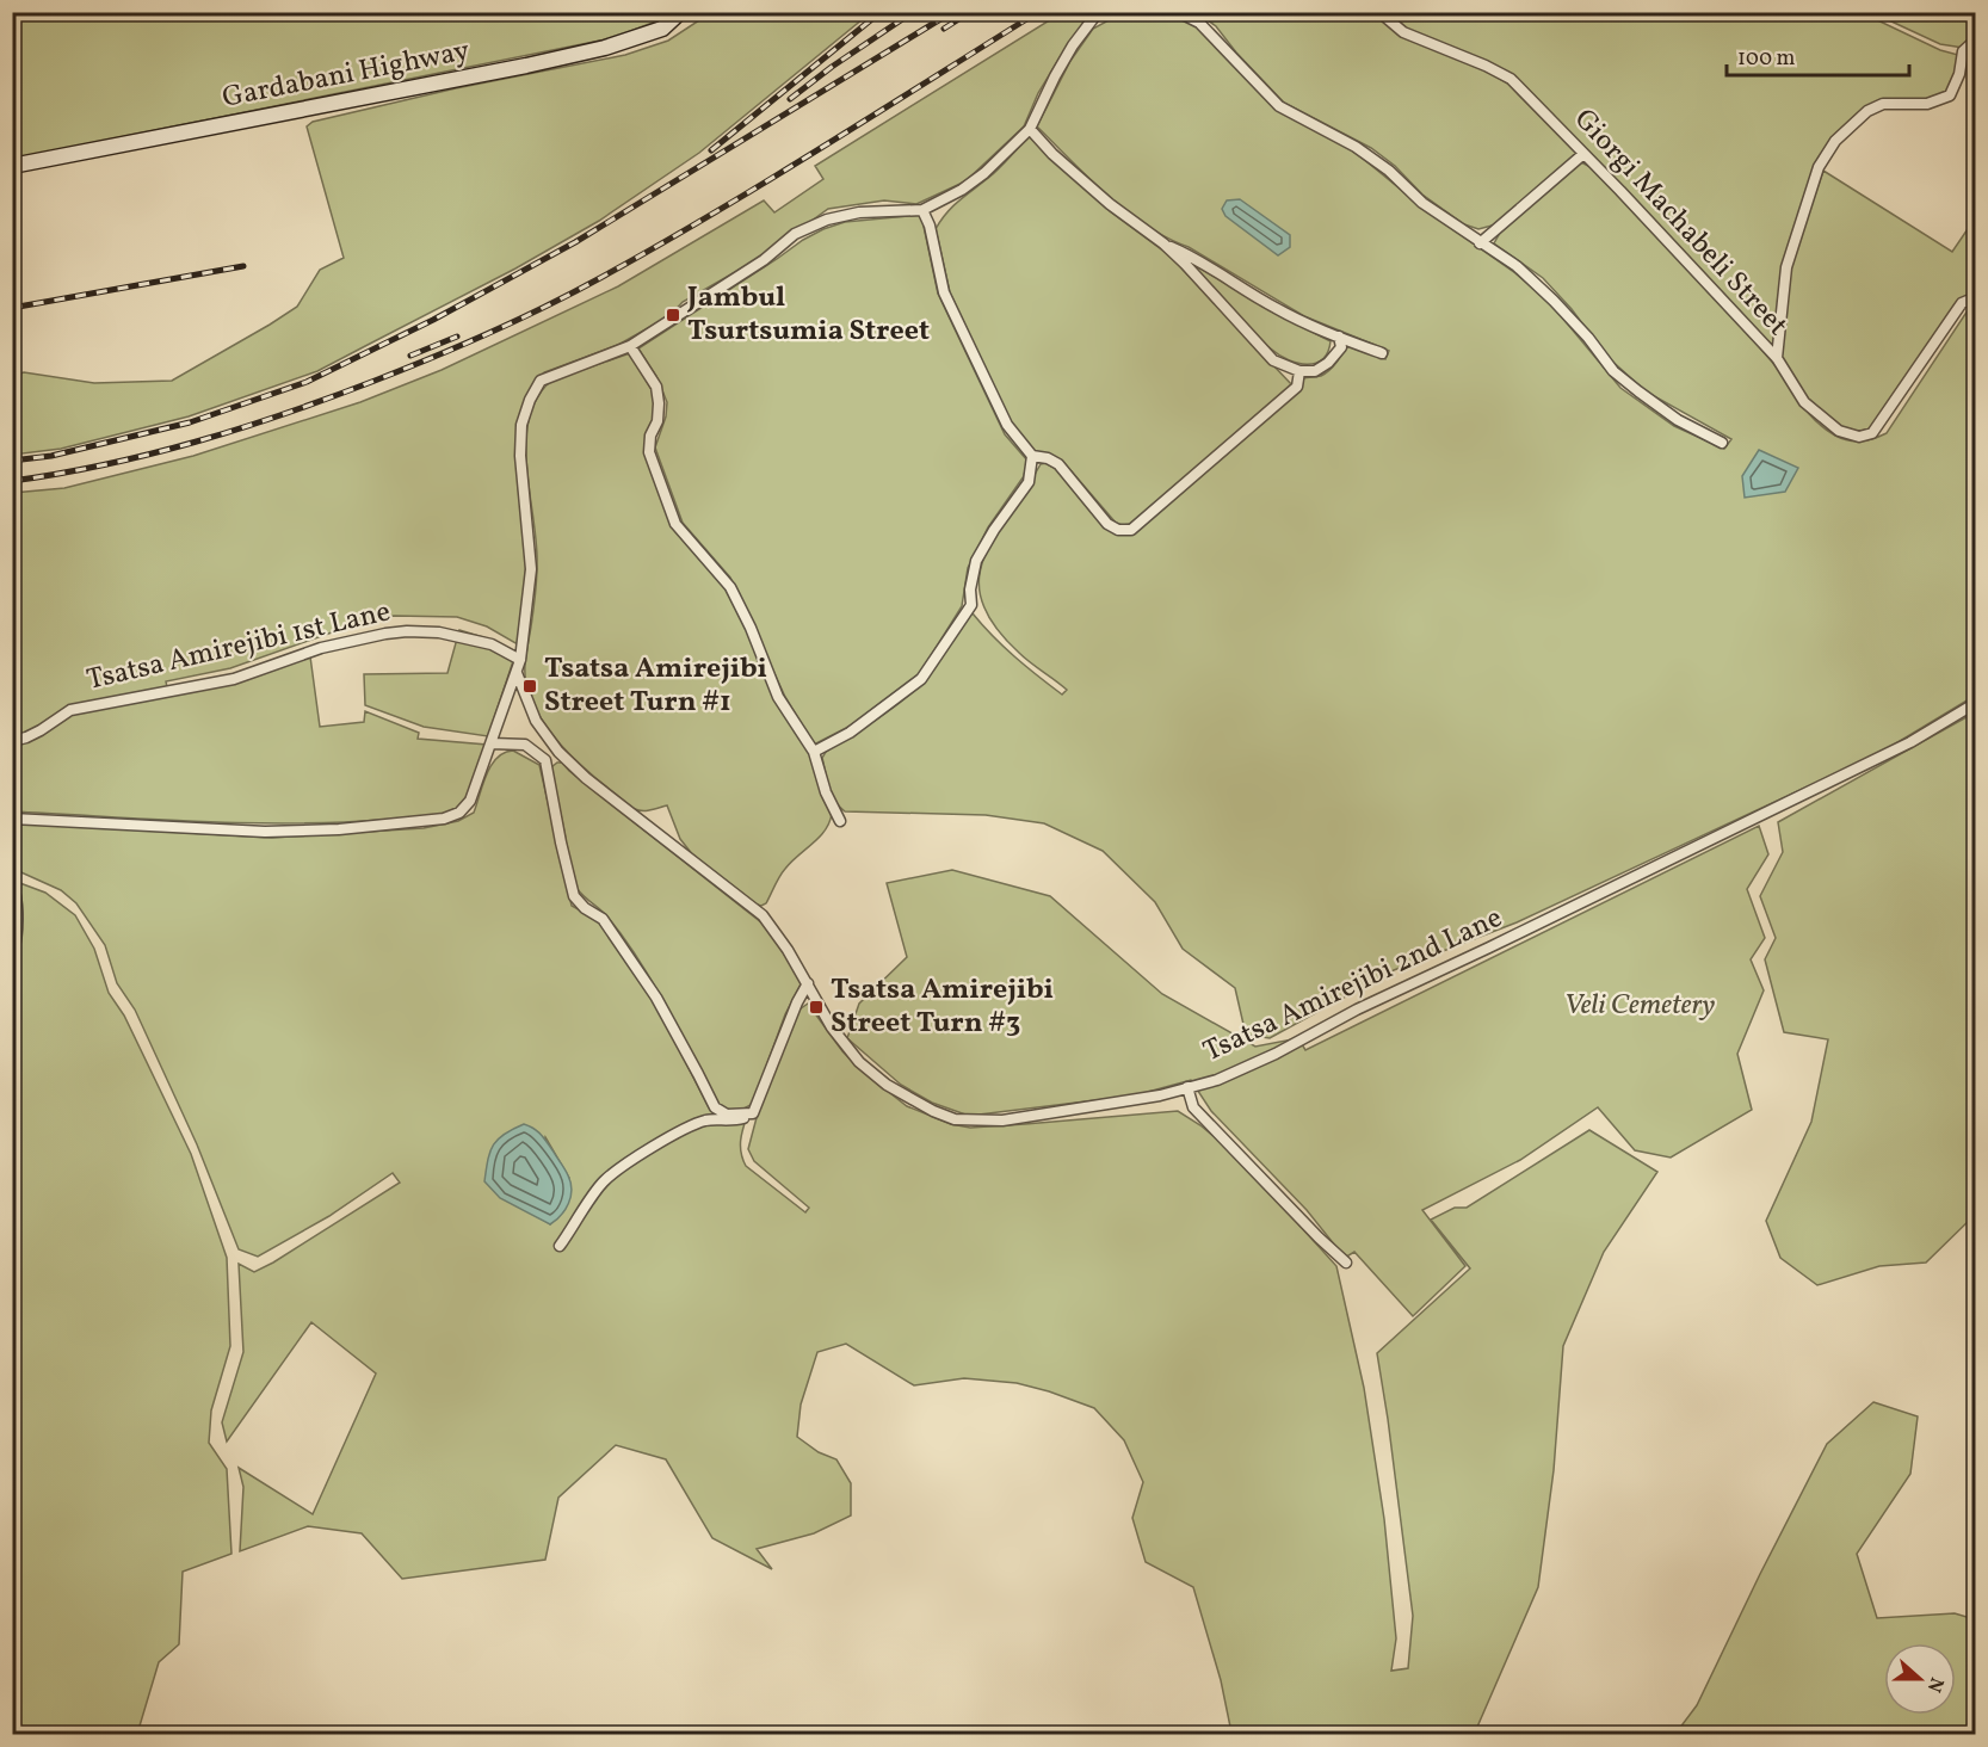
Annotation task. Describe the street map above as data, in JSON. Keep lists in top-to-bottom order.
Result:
{
  "streets": {
    "main road": ["Gardabani Highway"],
    "street": ["Giorgi Machabeli Street", "Tsatsa Amirejibi 1st Lane", "Tsatsa Amirejibi 2nd Lane"]
  },
  "parks": ["Veli Cemetery"],
  "places": {
    "transit": ["Jambul Tsurtsumia Street", "Tsatsa Amirejibi Street Turn #1", "Tsatsa Amirejibi Street Turn #3"]
  },
  "scale_bar": "100 m",
  "north": "right"
}
